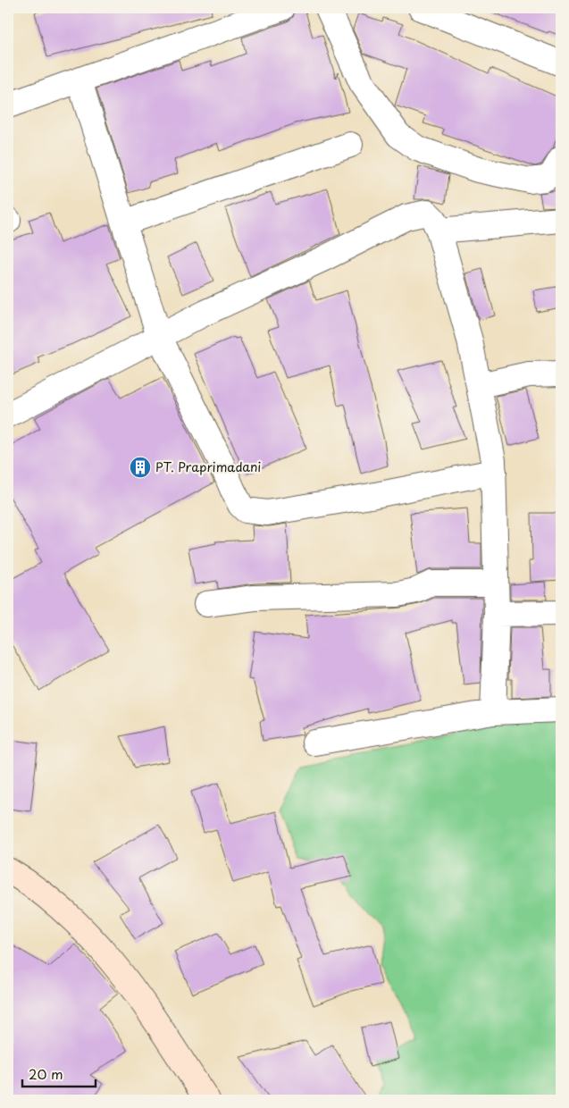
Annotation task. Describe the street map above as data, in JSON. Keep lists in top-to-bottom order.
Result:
{
  "places": {
    "building": ["PT. Praprimadani"]
  },
  "scale_bar": "20 m"
}
